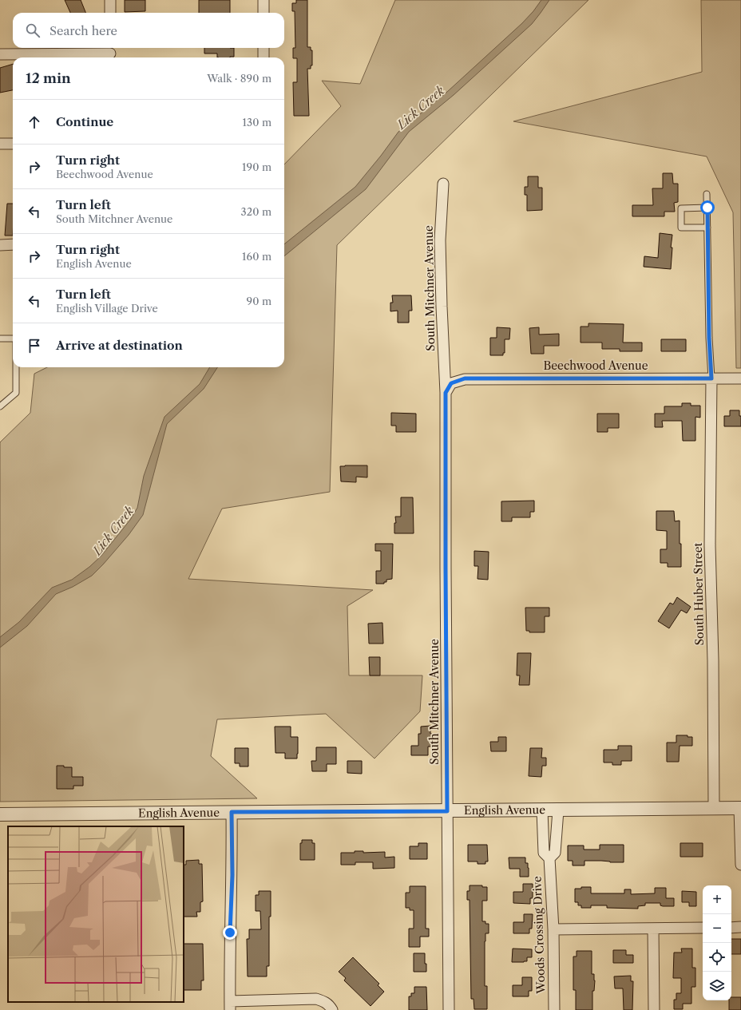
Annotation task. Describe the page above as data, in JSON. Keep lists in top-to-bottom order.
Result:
{
  "streets": {
    "street": [
      "South Mitchner Avenue",
      "Beechwood Avenue",
      "South Huber Street",
      "English Avenue",
      "Woods Crossing Drive"
    ]
  },
  "crossings": [
    ["South Mitchner Avenue", "Beechwood Avenue"],
    ["South Mitchner Avenue", "English Avenue"],
    ["Beechwood Avenue", "South Huber Street"],
    ["South Huber Street", "English Avenue"],
    ["English Avenue", "Woods Crossing Drive"]
  ],
  "water": ["Lick Creek"],
  "page": {
    "search": "Search here",
    "heading": ["12 min", "Walk · 890 m"],
    "list": [
      ["Continue", "130 m"],
      ["Turn right", "Beechwood Avenue", "190 m"],
      ["Turn left", "South Mitchner Avenue", "320 m"],
      ["Turn right", "English Avenue", "160 m"],
      ["Turn left", "English Village Drive", "90 m"],
      "Arrive at destination"
    ],
    "map_buttons": ["+", "−"]
  }
}
